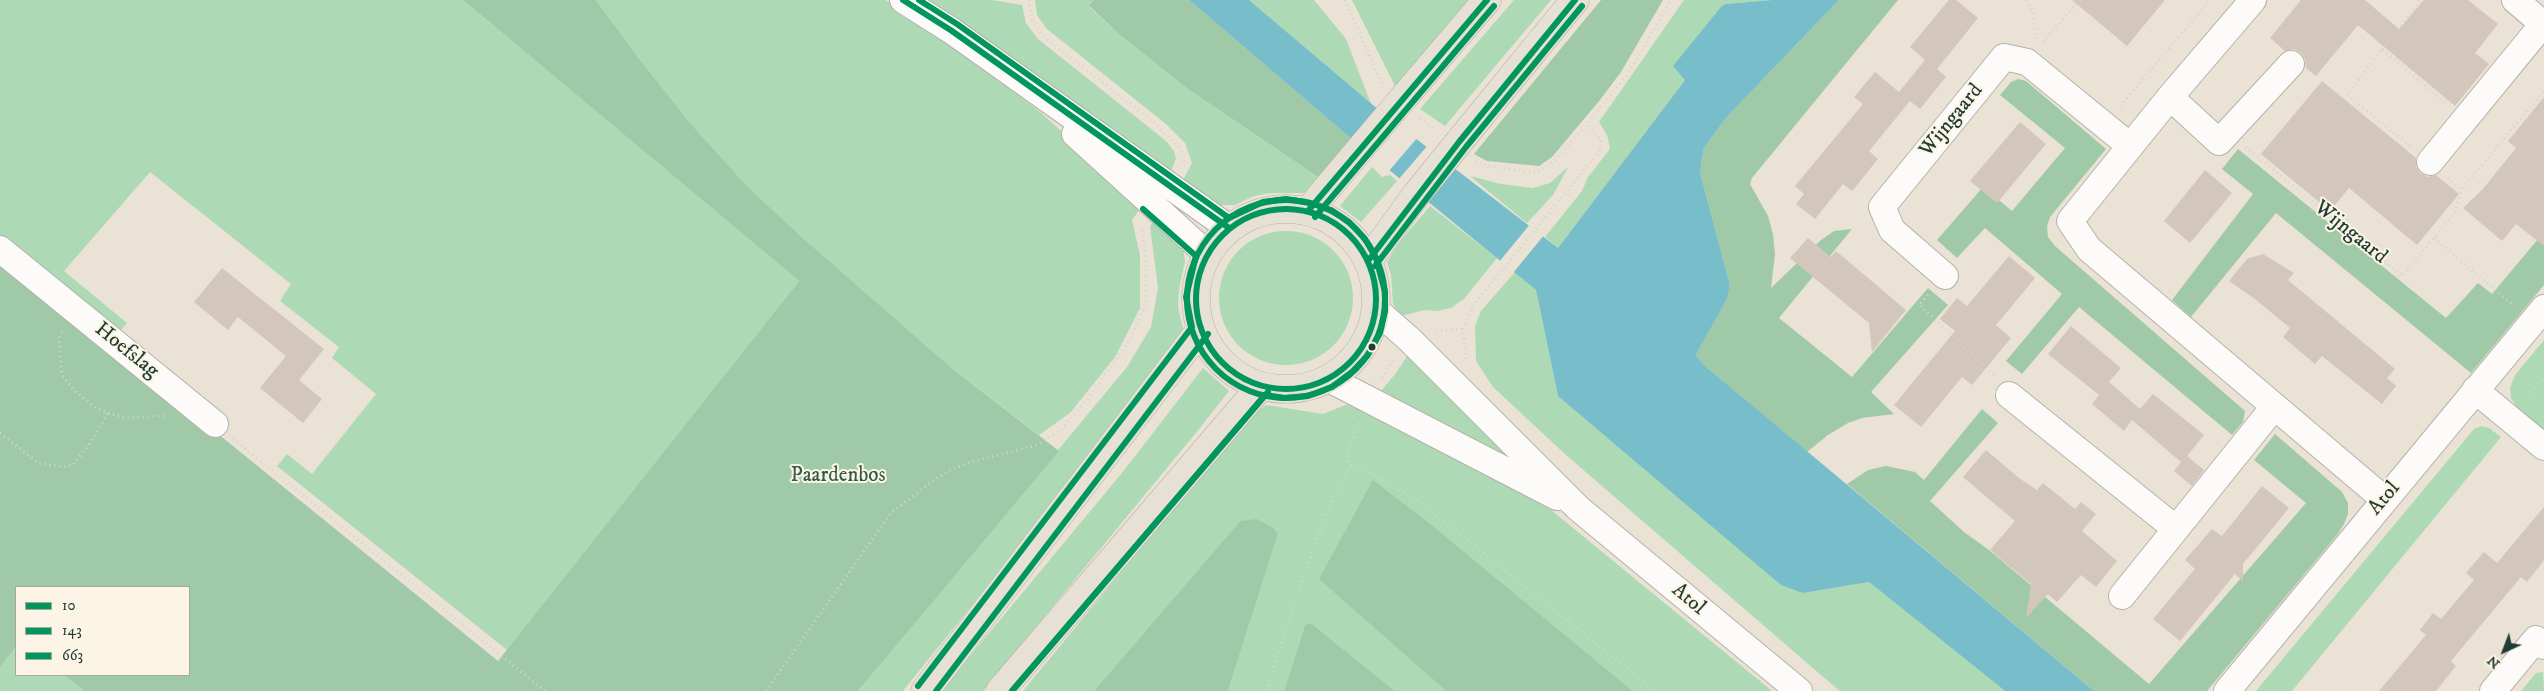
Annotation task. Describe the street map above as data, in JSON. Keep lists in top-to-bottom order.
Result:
{
  "streets": {
    "street": ["Wijngaard", "Hoefslag", "Atol"]
  },
  "parks": ["Paardenbos"],
  "lines": ["transit line 10", "transit line 663", "transit line 143"],
  "legend": ["10", "143", "663"],
  "north": "bottom left"
}
